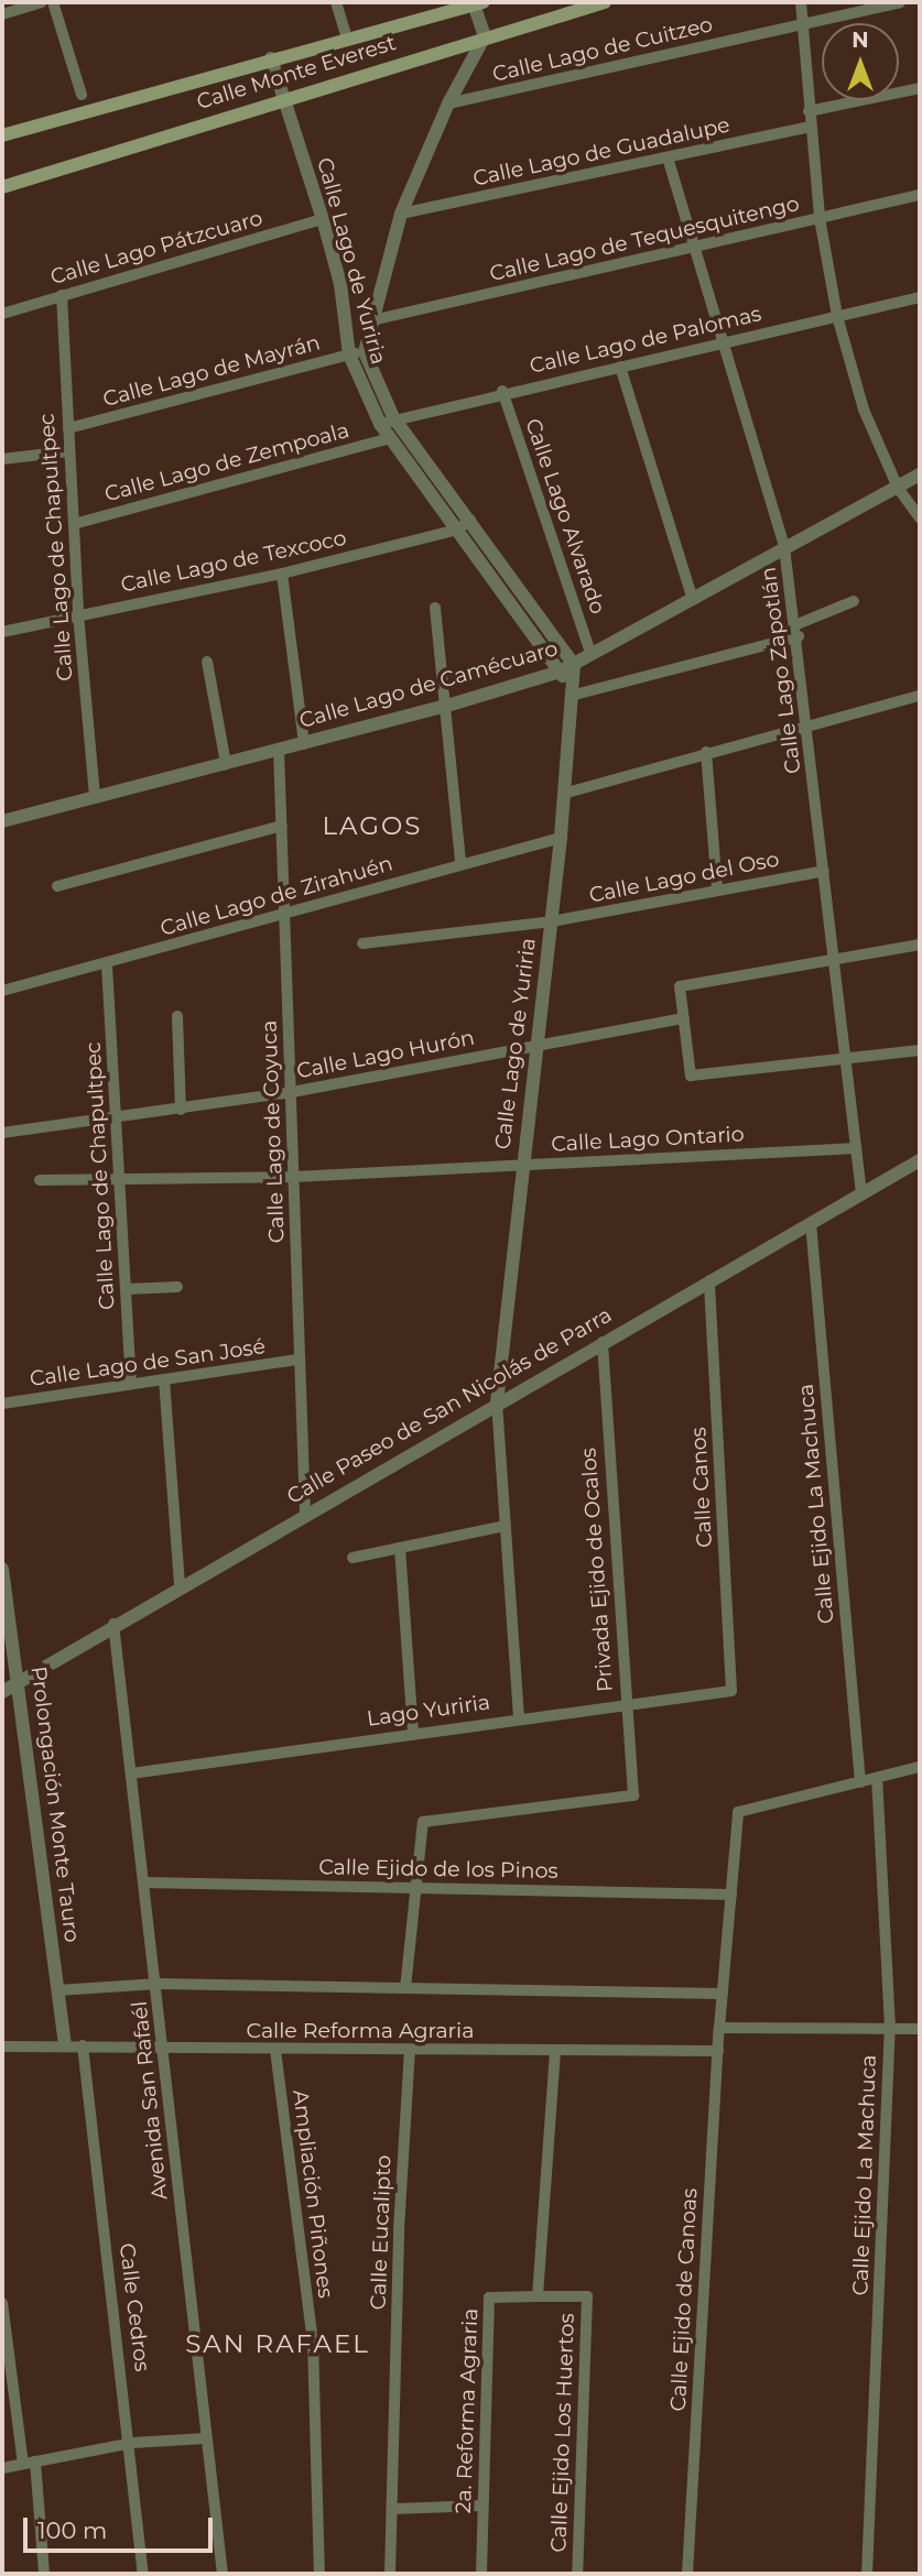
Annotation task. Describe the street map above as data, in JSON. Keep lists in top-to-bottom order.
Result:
{
  "streets": {
    "main road": ["Calle Monte Everest"],
    "street": [
      "Calle Lago de Cuitzeo",
      "Calle Lago de Guadalupe",
      "Calle Lago de Tequesquitengo",
      "Calle Lago Pátzcuaro",
      "Calle Lago de Yuriria",
      "Calle Lago de Palomas",
      "Calle Lago de Mayrán",
      "Calle Lago de Zempoala",
      "Calle Lago Alvarado",
      "Calle Lago de Chapultpec",
      "Calle Lago de Texcoco",
      "Calle Lago Zapotlán",
      "Calle Lago de Camécuaro",
      "Calle Lago del Oso",
      "Calle Lago de Zirahuén",
      "Calle Lago Hurón",
      "Calle Lago de Coyuca",
      "Calle Lago Ontario",
      "Calle Lago de San José",
      "Calle Paseo de San Nicolás de Parra",
      "Calle Canos",
      "Calle Ejido La Machuca",
      "Privada Ejido de Ocalos",
      "Lago Yuriria",
      "Prolongación Monte Tauro",
      "Calle Ejido de los Pinos",
      "Calle Reforma Agraria",
      "Avenida San Rafaél",
      "Ampliación Piñones",
      "Calle Eucalipto",
      "Calle Ejido de Canoas",
      "Calle Cedros",
      "2a. Reforma Agraria",
      "Calle Ejido Los Huertos"
    ]
  },
  "crossings": [
    ["Calle Monte Everest", "Calle Lago de Yuriria"],
    ["Calle Lago de Guadalupe", "Calle Lago Zapotlán"],
    ["Calle Lago de Tequesquitengo", "Calle Lago Zapotlán"],
    ["Calle Lago Pátzcuaro", "Calle Lago de Yuriria"],
    ["Calle Lago Pátzcuaro", "Calle Lago de Chapultpec"],
    ["Calle Lago de Yuriria", "Calle Lago de Palomas"],
    ["Calle Lago de Yuriria", "Calle Lago de Mayrán"],
    ["Calle Lago de Yuriria", "Calle Lago de Zempoala"],
    ["Calle Lago de Yuriria", "Calle Lago de Texcoco"],
    ["Calle Lago de Yuriria", "Calle Lago de Camécuaro"],
    ["Calle Lago de Yuriria", "Calle Lago del Oso"],
    ["Calle Lago de Yuriria", "Calle Lago de Zirahuén"],
    ["Calle Lago de Yuriria", "Calle Lago Hurón"],
    ["Calle Lago de Yuriria", "Calle Lago Ontario"],
    ["Calle Lago de Yuriria", "Calle Paseo de San Nicolás de Parra"],
    ["Calle Lago de Palomas", "Calle Lago Alvarado"],
    ["Calle Lago de Palomas", "Calle Lago Zapotlán"],
    ["Calle Lago de Mayrán", "Calle Lago de Chapultpec"],
    ["Calle Lago de Zempoala", "Calle Lago de Chapultpec"],
    ["Calle Lago Alvarado", "Calle Lago de Camécuaro"],
    ["Calle Lago de Chapultpec", "Calle Lago de Texcoco"],
    ["Calle Lago de Chapultpec", "Calle Lago de Camécuaro"],
    ["Calle Lago de Chapultpec", "Calle Lago de Zirahuén"],
    ["Calle Lago de Chapultpec", "Calle Lago Hurón"],
    ["Calle Lago de Chapultpec", "Calle Lago Ontario"],
    ["Calle Lago de Chapultpec", "Calle Lago de San José"],
    ["Calle Lago Zapotlán", "Calle Lago de Camécuaro"],
    ["Calle Lago Zapotlán", "Calle Lago del Oso"],
    ["Calle Lago Zapotlán", "Calle Lago Ontario"],
    ["Calle Lago Zapotlán", "Calle Paseo de San Nicolás de Parra"],
    ["Calle Lago de Camécuaro", "Calle Lago de Coyuca"],
    ["Calle Lago de Zirahuén", "Calle Lago de Coyuca"],
    ["Calle Lago Hurón", "Calle Lago de Coyuca"],
    ["Calle Lago de Coyuca", "Calle Lago Ontario"],
    ["Calle Lago de Coyuca", "Calle Lago de San José"],
    ["Calle Lago de Coyuca", "Calle Paseo de San Nicolás de Parra"],
    ["Calle Paseo de San Nicolás de Parra", "Calle Canos"],
    ["Calle Paseo de San Nicolás de Parra", "Calle Ejido La Machuca"],
    ["Calle Paseo de San Nicolás de Parra", "Privada Ejido de Ocalos"],
    ["Calle Paseo de San Nicolás de Parra", "Prolongación Monte Tauro"],
    ["Calle Paseo de San Nicolás de Parra", "Avenida San Rafaél"],
    ["Calle Canos", "Lago Yuriria"],
    ["Calle Ejido La Machuca", "Calle Ejido de Canoas"],
    ["Privada Ejido de Ocalos", "Lago Yuriria"],
    ["Privada Ejido de Ocalos", "Calle Ejido de los Pinos"],
    ["Lago Yuriria", "Avenida San Rafaél"],
    ["Prolongación Monte Tauro", "Calle Reforma Agraria"],
    ["Calle Ejido de los Pinos", "Avenida San Rafaél"],
    ["Calle Ejido de los Pinos", "Calle Ejido de Canoas"],
    ["Calle Reforma Agraria", "Avenida San Rafaél"],
    ["Calle Reforma Agraria", "Ampliación Piñones"],
    ["Calle Reforma Agraria", "Calle Eucalipto"],
    ["Calle Reforma Agraria", "Calle Ejido de Canoas"],
    ["Calle Reforma Agraria", "Calle Cedros"],
    ["2a. Reforma Agraria", "Calle Ejido Los Huertos"]
  ],
  "districts": ["LAGOS", "SAN RAFAEL"],
  "scale_bar": "100 m",
  "north": "top"
}
